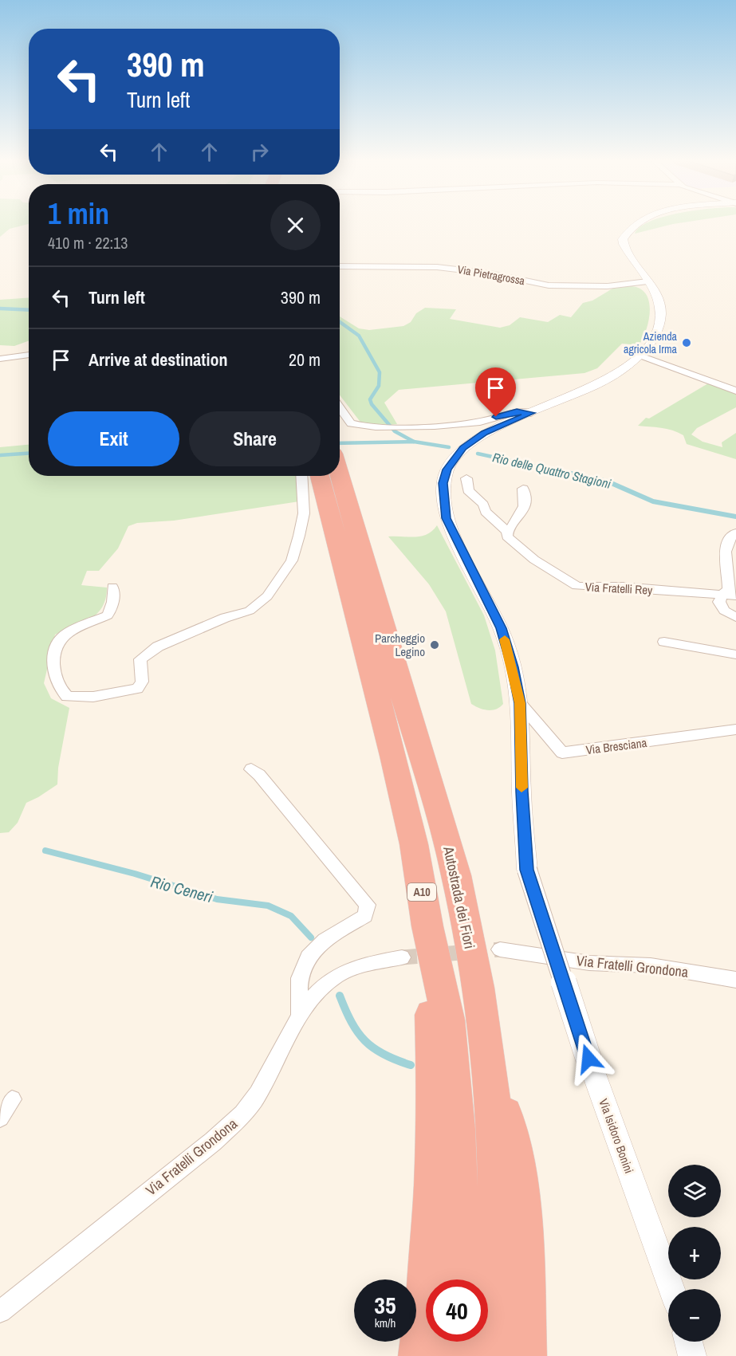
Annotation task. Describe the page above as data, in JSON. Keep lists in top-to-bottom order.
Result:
{
  "streets": {
    "highway": ["A10", "Autostrada dei Fiori"],
    "street": [
      "Via Pietragrossa",
      "Via Fratelli Rey",
      "Via Bresciana",
      "Via Fratelli Grondona",
      "Via Isidoro Bonini"
    ]
  },
  "crossings": [
    ["Via Pietragrossa", "Via Isidoro Bonini"],
    ["Via Bresciana", "Via Isidoro Bonini"],
    ["A10", "Autostrada dei Fiori"]
  ],
  "water": ["Rio delle Quattro Stagioni", "Rio Ceneri"],
  "places": ["Azienda agricola Irma", "Parcheggio Legino"],
  "page": {
    "turn": ["390 m", "Turn left"],
    "heading": ["1 min", "410 m · 22:13"],
    "list": [
      {
        "name": "Turn left",
        "value": "390 m"
      },
      {
        "name": "Arrive at destination",
        "value": "20 m"
      }
    ],
    "buttons": ["Exit", "Share"],
    "map_buttons": ["+", "−"],
    "speed": "35 km/h",
    "limit": "40"
  }
}
